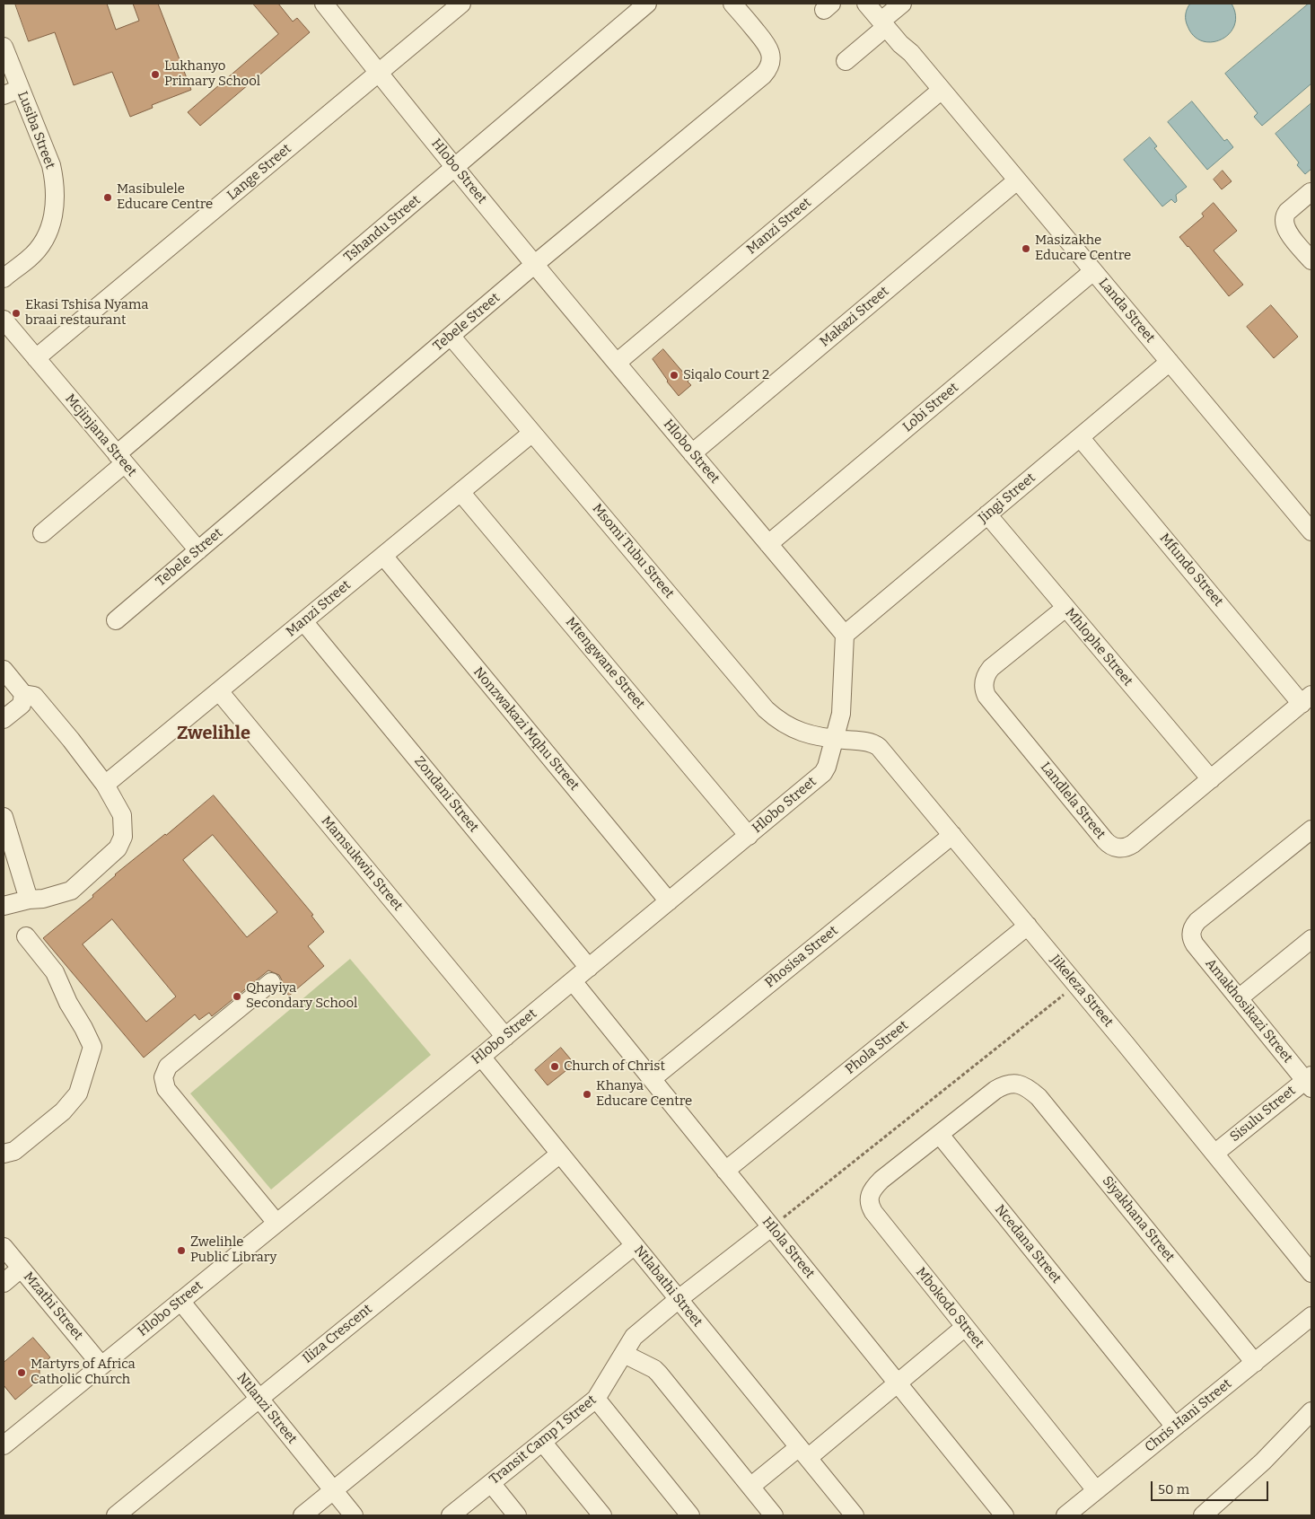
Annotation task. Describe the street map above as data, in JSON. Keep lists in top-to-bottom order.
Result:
{
  "streets": {
    "street": [
      "Lusiba Street",
      "Hlobo Street",
      "Lange Street",
      "Manzi Street",
      "Tshandu Street",
      "Landa Street",
      "Makazi Street",
      "Tebele Street",
      "Lobi Street",
      "Mcjinjana Street",
      "Jingi Street",
      "Msomi Tubu Street",
      "Mfundo Street",
      "Mhlophe Street",
      "Mtengwane Street",
      "Nonzwakazi Mqhu Street",
      "Zondani Street",
      "Landlela Street",
      "Mamsukwin Street",
      "Phosisa Street",
      "Jikeleza Street",
      "Amakhosikazi Street",
      "Phola Street",
      "Sisulu Street",
      "Siyakhana Street",
      "Ncedana Street",
      "Hlola Street",
      "Ntlabathi Street",
      "Mzathi Street",
      "Mbokodo Street",
      "Iliza Crescent",
      "Ntlanzi Street",
      "Chris Hani Street",
      "Transit Camp 1 Street"
    ]
  },
  "crossings": [
    ["Hlobo Street", "Lange Street"],
    ["Hlobo Street", "Manzi Street"],
    ["Hlobo Street", "Tshandu Street"],
    ["Hlobo Street", "Makazi Street"],
    ["Hlobo Street", "Tebele Street"],
    ["Hlobo Street", "Lobi Street"],
    ["Hlobo Street", "Jingi Street"],
    ["Hlobo Street", "Msomi Tubu Street"],
    ["Hlobo Street", "Mtengwane Street"],
    ["Hlobo Street", "Nonzwakazi Mqhu Street"],
    ["Hlobo Street", "Zondani Street"],
    ["Hlobo Street", "Mamsukwin Street"],
    ["Hlobo Street", "Jikeleza Street"],
    ["Hlobo Street", "Hlola Street"],
    ["Hlobo Street", "Ntlabathi Street"],
    ["Hlobo Street", "Mzathi Street"],
    ["Hlobo Street", "Ntlanzi Street"],
    ["Lange Street", "Mcjinjana Street"],
    ["Manzi Street", "Landa Street"],
    ["Manzi Street", "Msomi Tubu Street"],
    ["Manzi Street", "Mtengwane Street"],
    ["Manzi Street", "Nonzwakazi Mqhu Street"],
    ["Manzi Street", "Zondani Street"],
    ["Manzi Street", "Mamsukwin Street"],
    ["Tshandu Street", "Mcjinjana Street"],
    ["Landa Street", "Makazi Street"],
    ["Landa Street", "Lobi Street"],
    ["Landa Street", "Jingi Street"],
    ["Tebele Street", "Mcjinjana Street"],
    ["Tebele Street", "Msomi Tubu Street"],
    ["Jingi Street", "Mfundo Street"],
    ["Jingi Street", "Mhlophe Street"],
    ["Msomi Tubu Street", "Jikeleza Street"],
    ["Mfundo Street", "Landlela Street"],
    ["Mhlophe Street", "Landlela Street"],
    ["Phosisa Street", "Jikeleza Street"],
    ["Phosisa Street", "Hlola Street"],
    ["Jikeleza Street", "Phola Street"],
    ["Jikeleza Street", "Sisulu Street"],
    ["Amakhosikazi Street", "Sisulu Street"],
    ["Phola Street", "Hlola Street"],
    ["Siyakhana Street", "Ncedana Street"],
    ["Siyakhana Street", "Mbokodo Street"],
    ["Siyakhana Street", "Chris Hani Street"],
    ["Ncedana Street", "Mbokodo Street"],
    ["Ncedana Street", "Chris Hani Street"],
    ["Hlola Street", "Transit Camp 1 Street"],
    ["Ntlabathi Street", "Iliza Crescent"],
    ["Ntlabathi Street", "Transit Camp 1 Street"],
    ["Mbokodo Street", "Chris Hani Street"],
    ["Iliza Crescent", "Ntlanzi Street"]
  ],
  "districts": ["Zwelihle"],
  "places": [
    "Lukhanyo Primary School",
    "Masibulele Educare Centre",
    "Masizakhe Educare Centre",
    "Ekasi Tshisa Nyama braai restaurant",
    "Siqalo Court 2",
    "Qhayiya Secondary School",
    "Church of Christ",
    "Khanya Educare Centre",
    "Zwelihle Public Library",
    "Martyrs of Africa Catholic Church"
  ],
  "scale_bar": "50 m"
}
